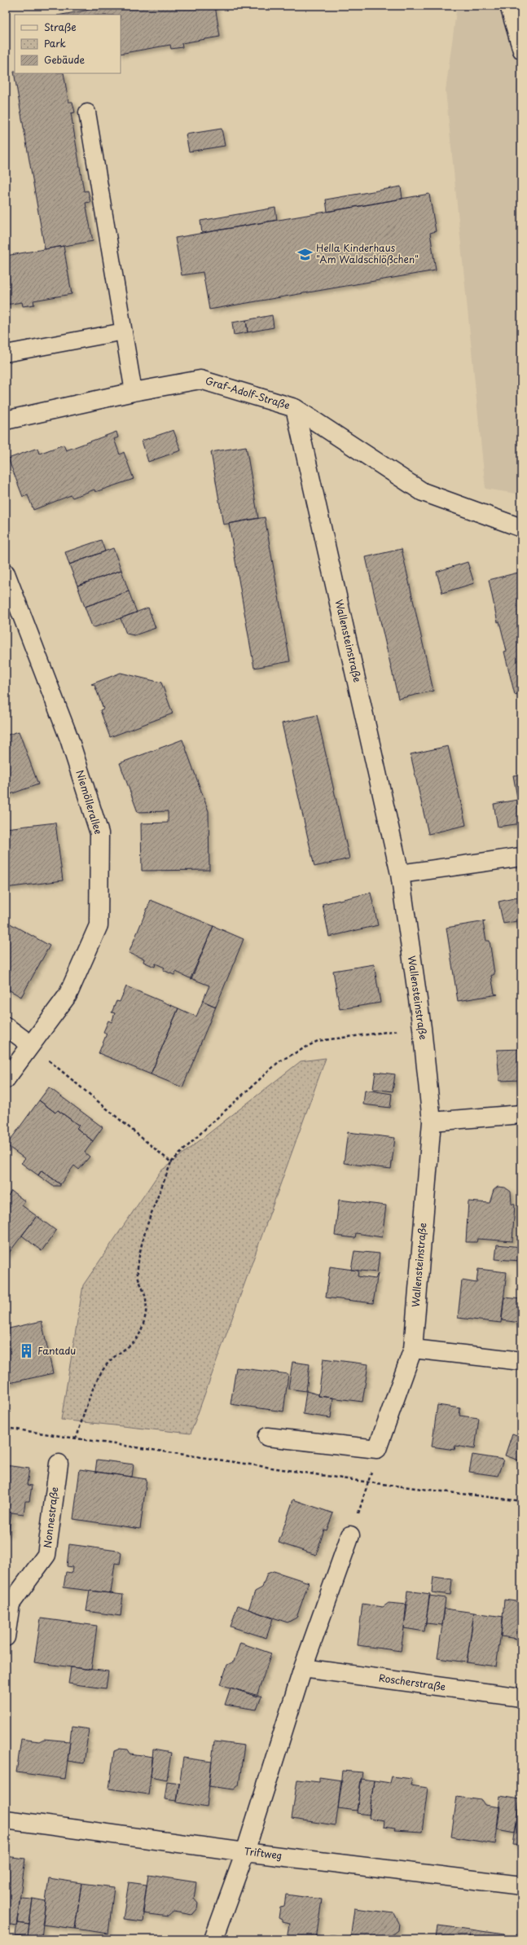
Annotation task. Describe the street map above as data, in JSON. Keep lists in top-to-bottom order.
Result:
{
  "streets": {
    "street": [
      "Graf-Adolf-Straße",
      "Wallensteinstraße",
      "Niemöllerallee",
      "Nonnestraße",
      "Roscherstraße",
      "Triftweg"
    ]
  },
  "crossings": [
    ["Graf-Adolf-Straße", "Wallensteinstraße"]
  ],
  "places": {
    "school or university": ["Hella Kinderhaus \"Am Waldschlößchen\""],
    "building": ["Fantadu"]
  },
  "legend": ["Straße", "Park", "Gebäude"]
}
